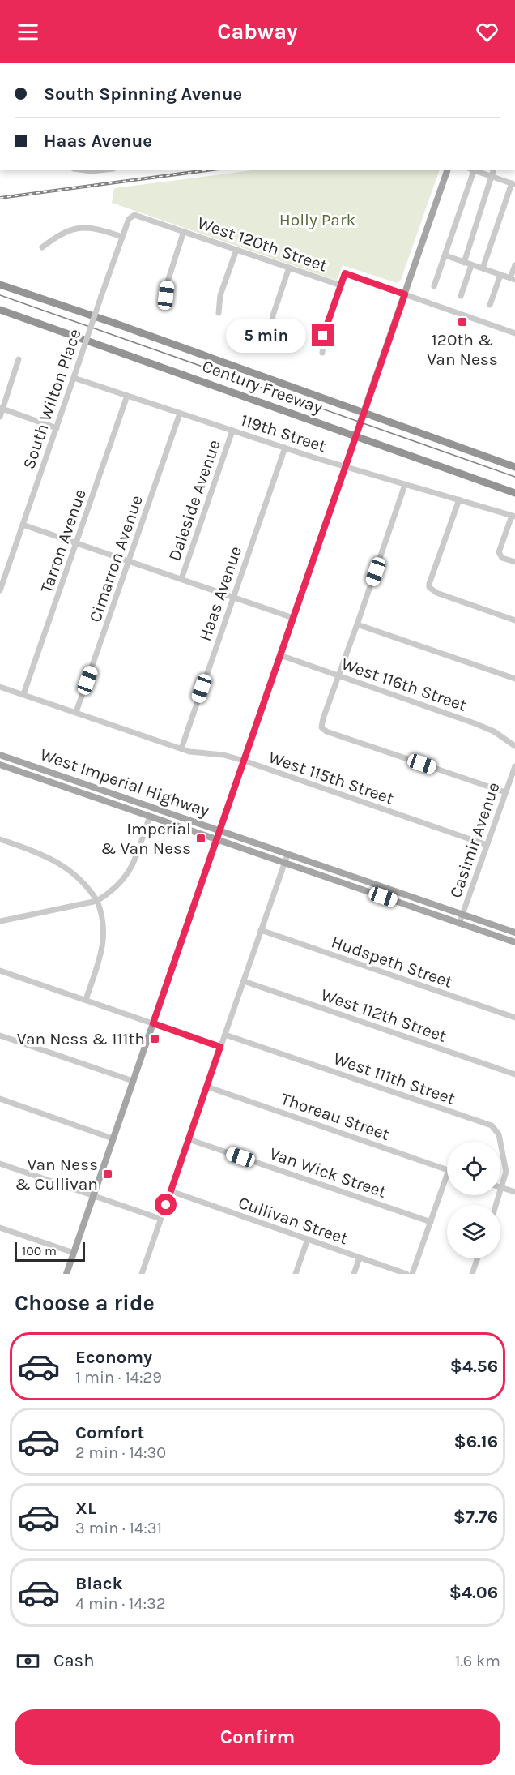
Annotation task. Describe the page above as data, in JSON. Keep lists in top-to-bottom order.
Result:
{
  "streets": {
    "highway": ["Century Freeway"],
    "main road": ["West Imperial Highway"],
    "street": [
      "West 120th Street",
      "South Wilton Place",
      "119th Street",
      "Daleside Avenue",
      "Tarron Avenue",
      "Cimarron Avenue",
      "Haas Avenue",
      "West 116th Street",
      "West 115th Street",
      "Casimir Avenue",
      "Hudspeth Street",
      "West 112th Street",
      "West 111th Street",
      "Thoreau Street",
      "Van Wick Street",
      "Cullivan Street"
    ]
  },
  "crossings": [
    ["West 120th Street", "South Wilton Place"],
    ["South Wilton Place", "119th Street"],
    ["119th Street", "Daleside Avenue"],
    ["119th Street", "Tarron Avenue"],
    ["119th Street", "Cimarron Avenue"],
    ["119th Street", "Haas Avenue"],
    ["Tarron Avenue", "West 115th Street"],
    ["Cimarron Avenue", "West 115th Street"],
    ["Haas Avenue", "West 115th Street"],
    ["West 115th Street", "Casimir Avenue"],
    ["West Imperial Highway", "Casimir Avenue"]
  ],
  "parks": ["Holly Park"],
  "places": {
    "transit": [
      "120th & Van Ness",
      "Imperial & Van Ness",
      "Van Ness & 111th",
      "Van Ness & Cullivan"
    ]
  },
  "scale_bar": "100 m",
  "page": {
    "header": "Cabway",
    "banner": ["South Spinning Avenue", "Haas Avenue"],
    "bubble": "5 min",
    "scale": "100 m",
    "heading": "Choose a ride",
    "list": [
      {
        "name": "Economy",
        "note": "1 min · 14:29",
        "value": "$4.56"
      },
      {
        "name": "Comfort",
        "note": "2 min · 14:30",
        "value": "$6.16"
      },
      {
        "name": "XL",
        "note": "3 min · 14:31",
        "value": "$7.76"
      },
      {
        "name": "Black",
        "note": "4 min · 14:32",
        "value": "$4.06"
      }
    ],
    "pay": ["Cash", "1.6 km"],
    "buttons": "Confirm"
  }
}
